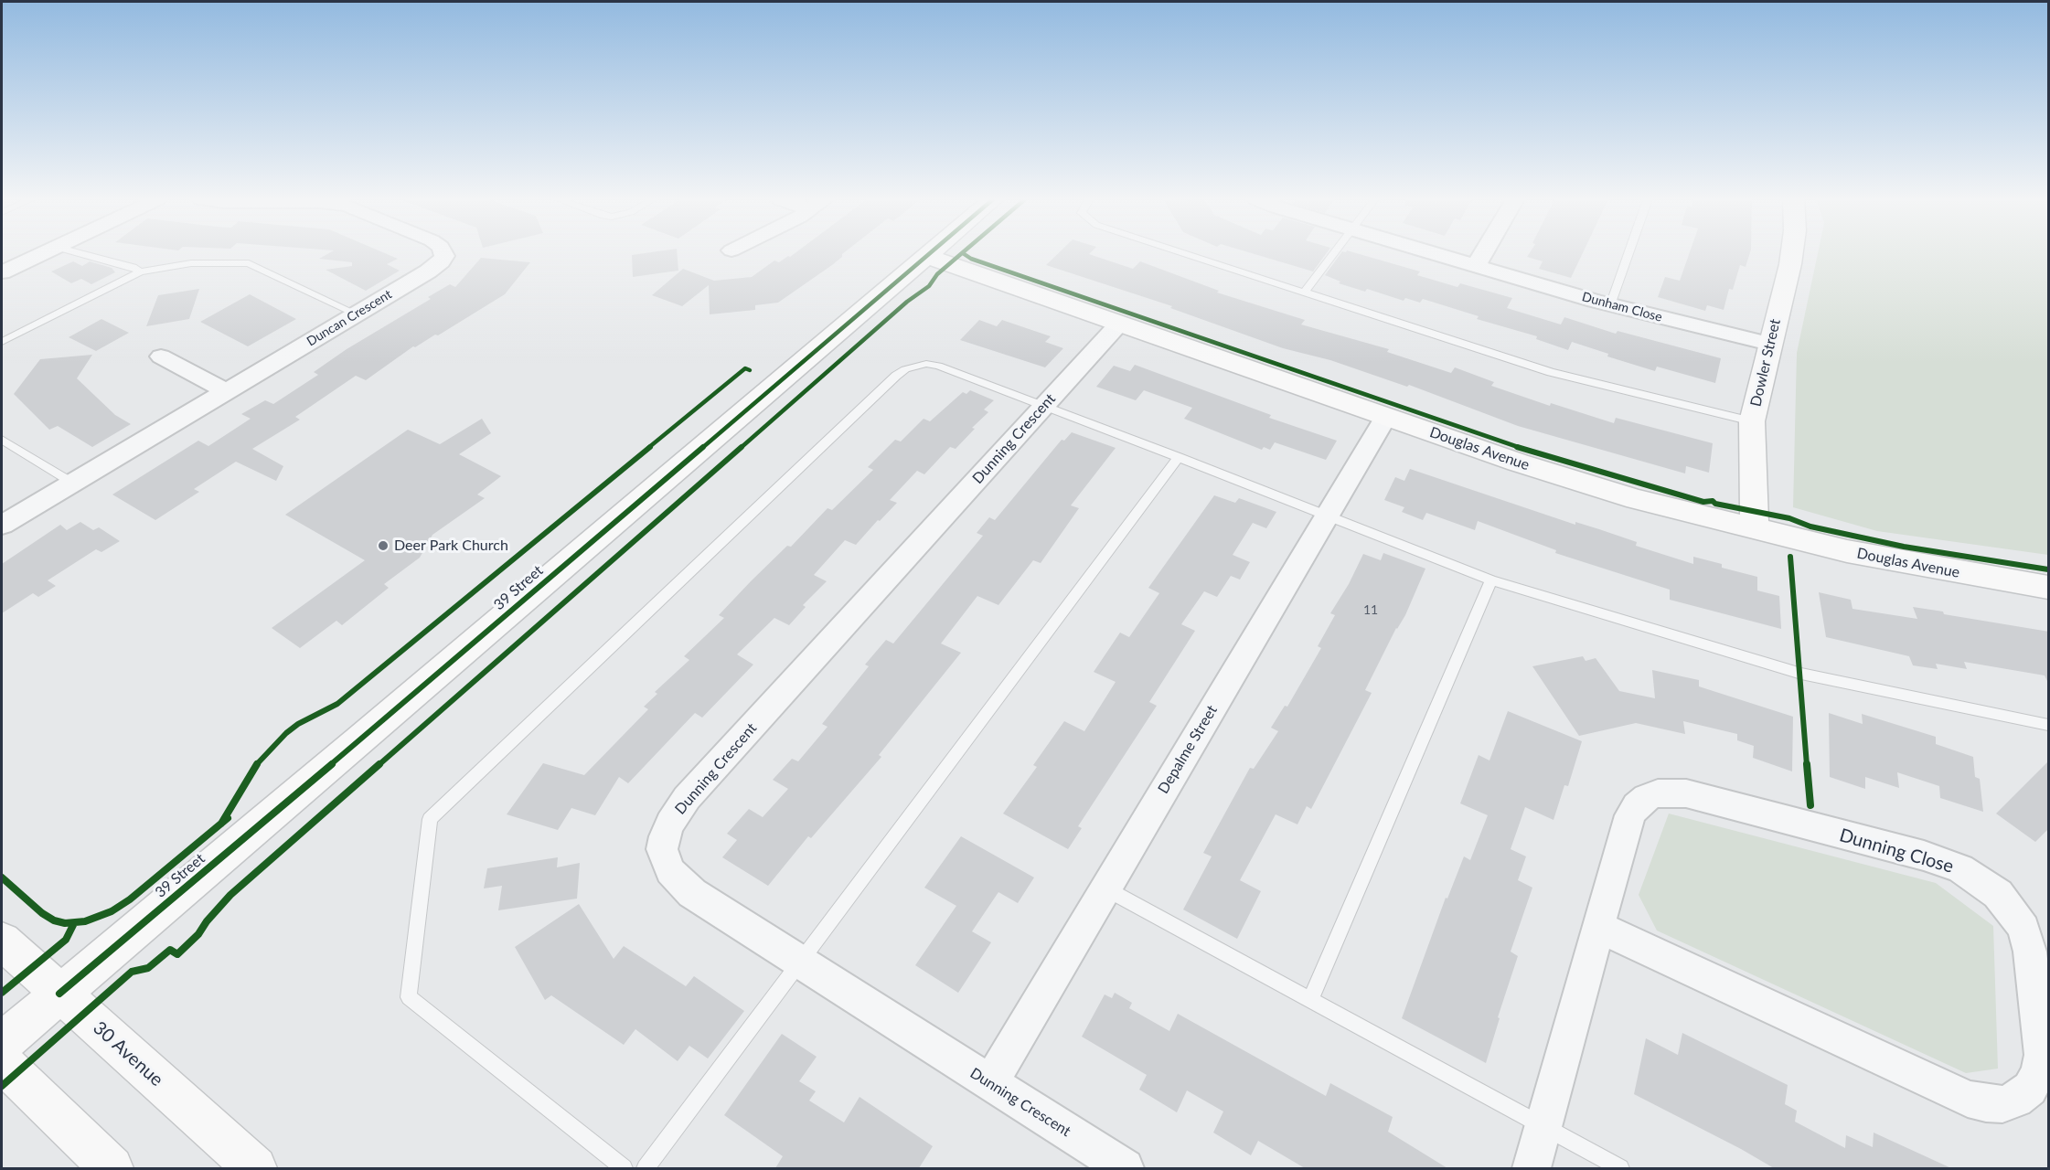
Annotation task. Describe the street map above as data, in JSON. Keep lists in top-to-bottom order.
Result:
{
  "streets": {
    "street": [
      "Dunham Close",
      "Duncan Crescent",
      "Dowler Street",
      "Dunning Crescent",
      "Douglas Avenue",
      "39 Street",
      "Depalme Street",
      "Dunning Close",
      "30 Avenue"
    ]
  },
  "crossings": [
    ["Dunham Close", "Dowler Street"],
    ["Dowler Street", "Douglas Avenue"],
    ["Dunning Crescent", "Douglas Avenue"],
    ["Dunning Crescent", "Depalme Street"],
    ["Douglas Avenue", "39 Street"],
    ["Douglas Avenue", "Depalme Street"],
    ["39 Street", "30 Avenue"]
  ],
  "places": ["Deer Park Church"],
  "house_numbers": ["11"]
}
